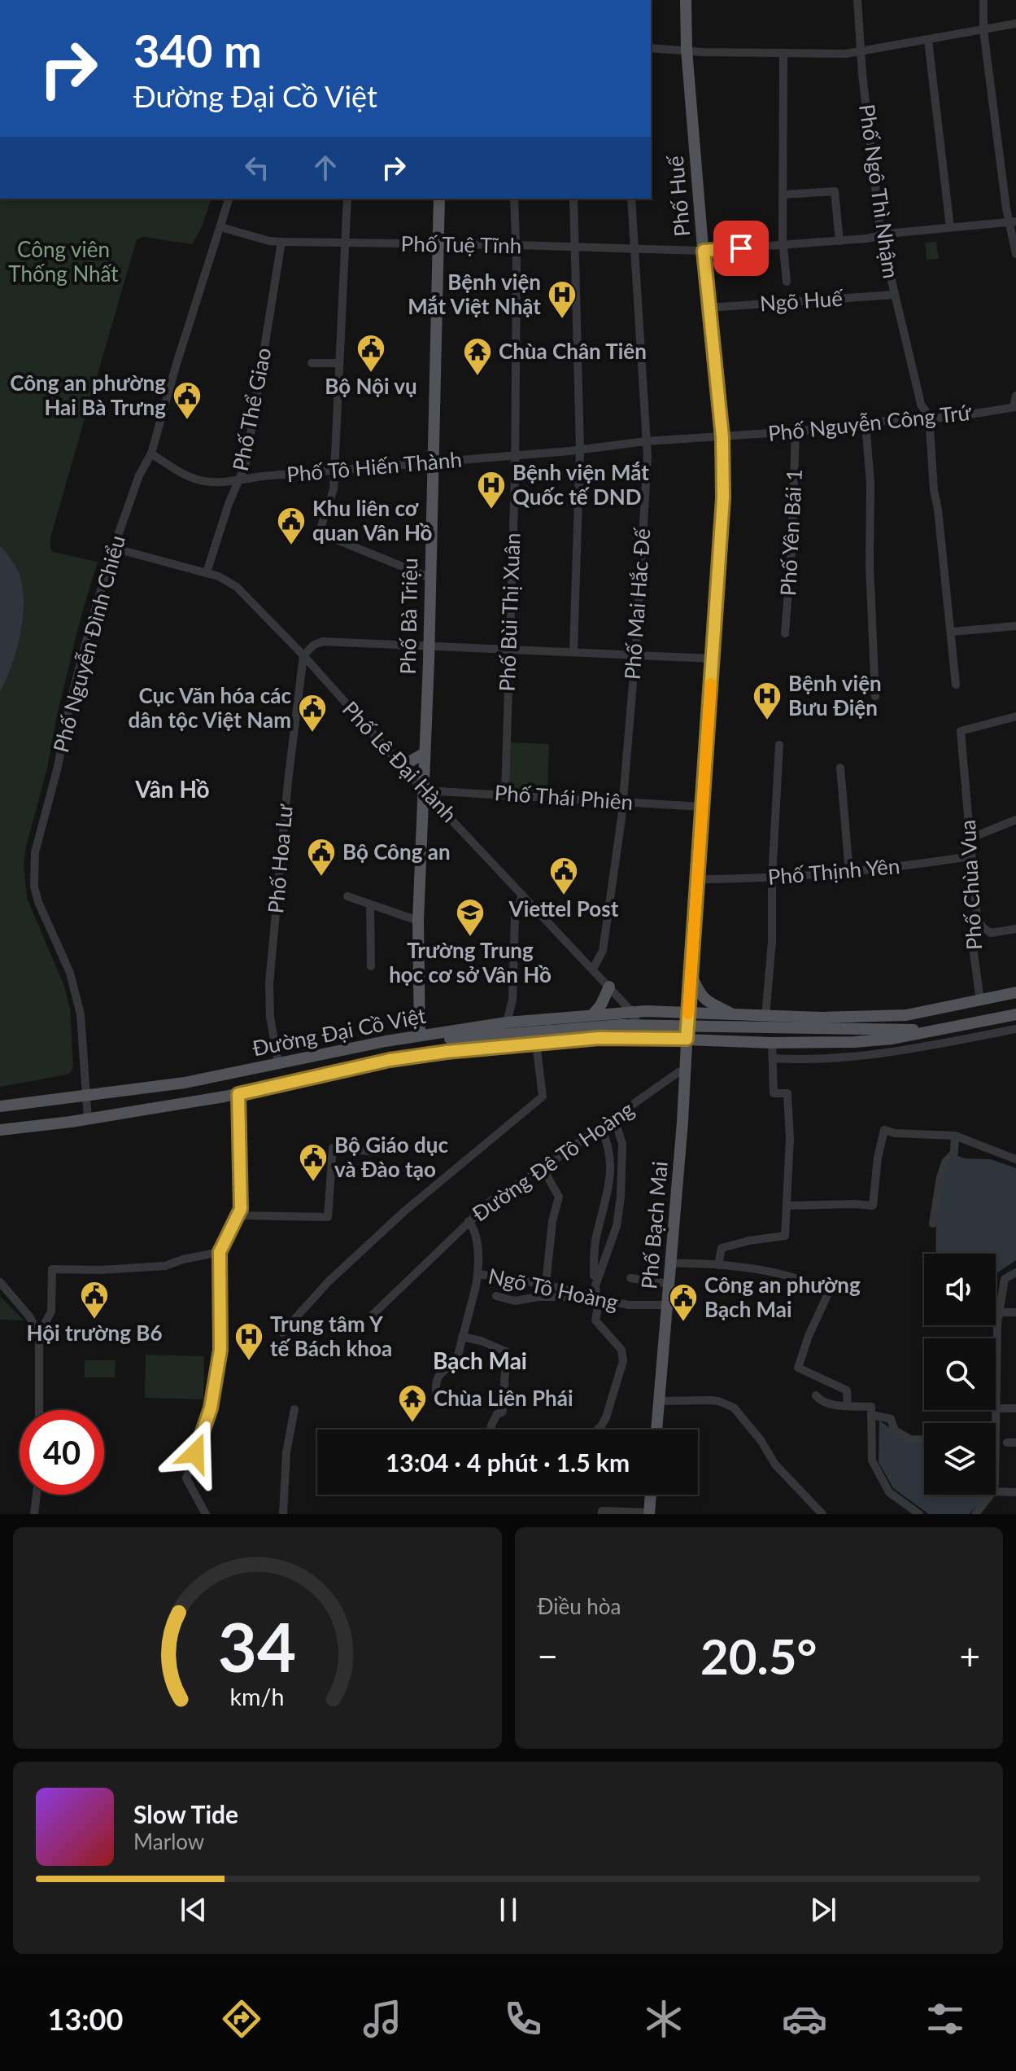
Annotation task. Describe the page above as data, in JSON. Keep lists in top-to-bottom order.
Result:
{
  "streets": {
    "main road": [
      "Phố Huế",
      "Phố Bà Triệu",
      "Đường Đại Cồ Việt",
      "Phố Bạch Mai"
    ],
    "street": [
      "Phố Ngô Thì Nhậm",
      "Phố Tuệ Tĩnh",
      "Ngõ Huế",
      "Phố Thể Giao",
      "Phố Nguyễn Công Trứ",
      "Phố Tô Hiến Thành",
      "Phố Yên Bái 1",
      "Phố Mai Hắc Đế",
      "Phố Bùi Thị Xuân",
      "Phố Nguyễn Đình Chiểu",
      "Phố Lê Đại Hành",
      "Phố Thái Phiên",
      "Phố Hoa Lư",
      "Phố Thịnh Yên",
      "Phố Chùa Vua",
      "Đường Đê Tô Hoàng",
      "Ngõ Tô Hoàng"
    ]
  },
  "crossings": [
    ["Phố Ngô Thì Nhậm", "Phố Tuệ Tĩnh"],
    ["Phố Ngô Thì Nhậm", "Ngõ Huế"],
    ["Phố Ngô Thì Nhậm", "Phố Nguyễn Công Trứ"],
    ["Phố Huế", "Phố Tuệ Tĩnh"],
    ["Phố Huế", "Ngõ Huế"],
    ["Phố Huế", "Phố Nguyễn Công Trứ"],
    ["Phố Huế", "Phố Tô Hiến Thành"],
    ["Phố Huế", "Phố Thái Phiên"],
    ["Phố Huế", "Phố Thịnh Yên"],
    ["Phố Huế", "Đường Đại Cồ Việt"],
    ["Phố Huế", "Phố Bạch Mai"],
    ["Phố Tuệ Tĩnh", "Phố Thể Giao"],
    ["Phố Tuệ Tĩnh", "Phố Mai Hắc Đế"],
    ["Phố Tuệ Tĩnh", "Phố Bùi Thị Xuân"],
    ["Phố Tuệ Tĩnh", "Phố Bà Triệu"],
    ["Phố Tuệ Tĩnh", "Phố Nguyễn Đình Chiểu"],
    ["Phố Thể Giao", "Phố Tô Hiến Thành"],
    ["Phố Thể Giao", "Phố Lê Đại Hành"],
    ["Phố Nguyễn Công Trứ", "Phố Tô Hiến Thành"],
    ["Phố Nguyễn Công Trứ", "Phố Yên Bái 1"],
    ["Phố Tô Hiến Thành", "Phố Mai Hắc Đế"],
    ["Phố Tô Hiến Thành", "Phố Bùi Thị Xuân"],
    ["Phố Tô Hiến Thành", "Phố Bà Triệu"],
    ["Phố Tô Hiến Thành", "Phố Nguyễn Đình Chiểu"],
    ["Phố Mai Hắc Đế", "Phố Lê Đại Hành"],
    ["Phố Mai Hắc Đế", "Phố Thái Phiên"],
    ["Phố Bùi Thị Xuân", "Phố Thái Phiên"],
    ["Phố Bà Triệu", "Phố Lê Đại Hành"],
    ["Phố Bà Triệu", "Phố Thái Phiên"],
    ["Phố Bà Triệu", "Đường Đại Cồ Việt"],
    ["Phố Nguyễn Đình Chiểu", "Phố Lê Đại Hành"],
    ["Phố Nguyễn Đình Chiểu", "Đường Đại Cồ Việt"],
    ["Phố Lê Đại Hành", "Phố Thái Phiên"],
    ["Phố Lê Đại Hành", "Phố Hoa Lư"],
    ["Phố Lê Đại Hành", "Đường Đại Cồ Việt"],
    ["Phố Hoa Lư", "Đường Đại Cồ Việt"],
    ["Phố Thịnh Yên", "Phố Chùa Vua"],
    ["Đường Đại Cồ Việt", "Phố Bạch Mai"],
    ["Đường Đê Tô Hoàng", "Phố Bạch Mai"],
    ["Phố Bạch Mai", "Ngõ Tô Hoàng"]
  ],
  "districts": ["Vân Hồ", "Bạch Mai"],
  "parks": ["Công viên Thống Nhất"],
  "places": {
    "hospital": [
      "Bệnh viện Mắt Việt Nhật",
      "Bệnh viện Mắt Quốc tế DND",
      "Bệnh viện Bưu Điện",
      "Trung tâm Y tế Bách khoa"
    ],
    "public building": [
      "Bộ Nội vụ",
      "Công an phường Hai Bà Trưng",
      "Khu liên cơ quan Vân Hồ",
      "Cục Văn hóa các dân tộc Việt Nam",
      "Bộ Công an",
      "Viettel Post",
      "Bộ Giáo dục và Đào tạo",
      "Hội trường B6",
      "Công an phường Bạch Mai"
    ],
    "temple": ["Chùa Chân Tiên", "Chùa Liên Phái"],
    "school or university": ["Trường Trung học cơ sở Vân Hồ"]
  },
  "page": {
    "turn": ["340 m", "Đường Đại Cồ Việt"],
    "limit": "40",
    "trip": "13:04 · 4 phút · 1.5 km",
    "tile": "Điều hòa",
    "heat": ["−", "20.5°", "+"],
    "song": ["Slow Tide", "Marlow"],
    "tabs": "13:00",
    "gauge": ["34", "km/h"]
  }
}
